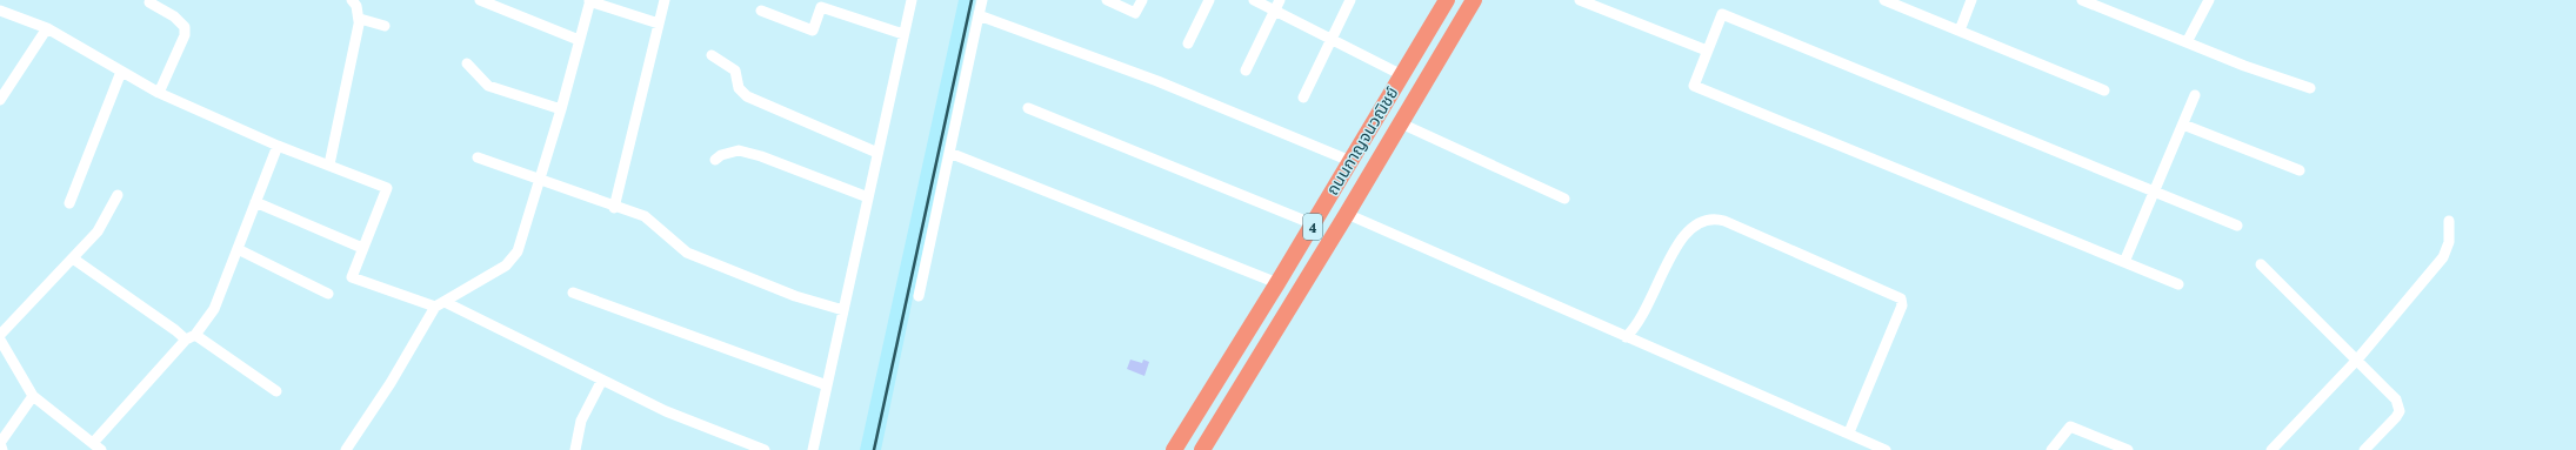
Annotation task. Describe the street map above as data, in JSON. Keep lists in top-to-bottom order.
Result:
{
  "streets": {
    "highway": ["ถนนกาญจนวณิชย์", "4"]
  }
}
